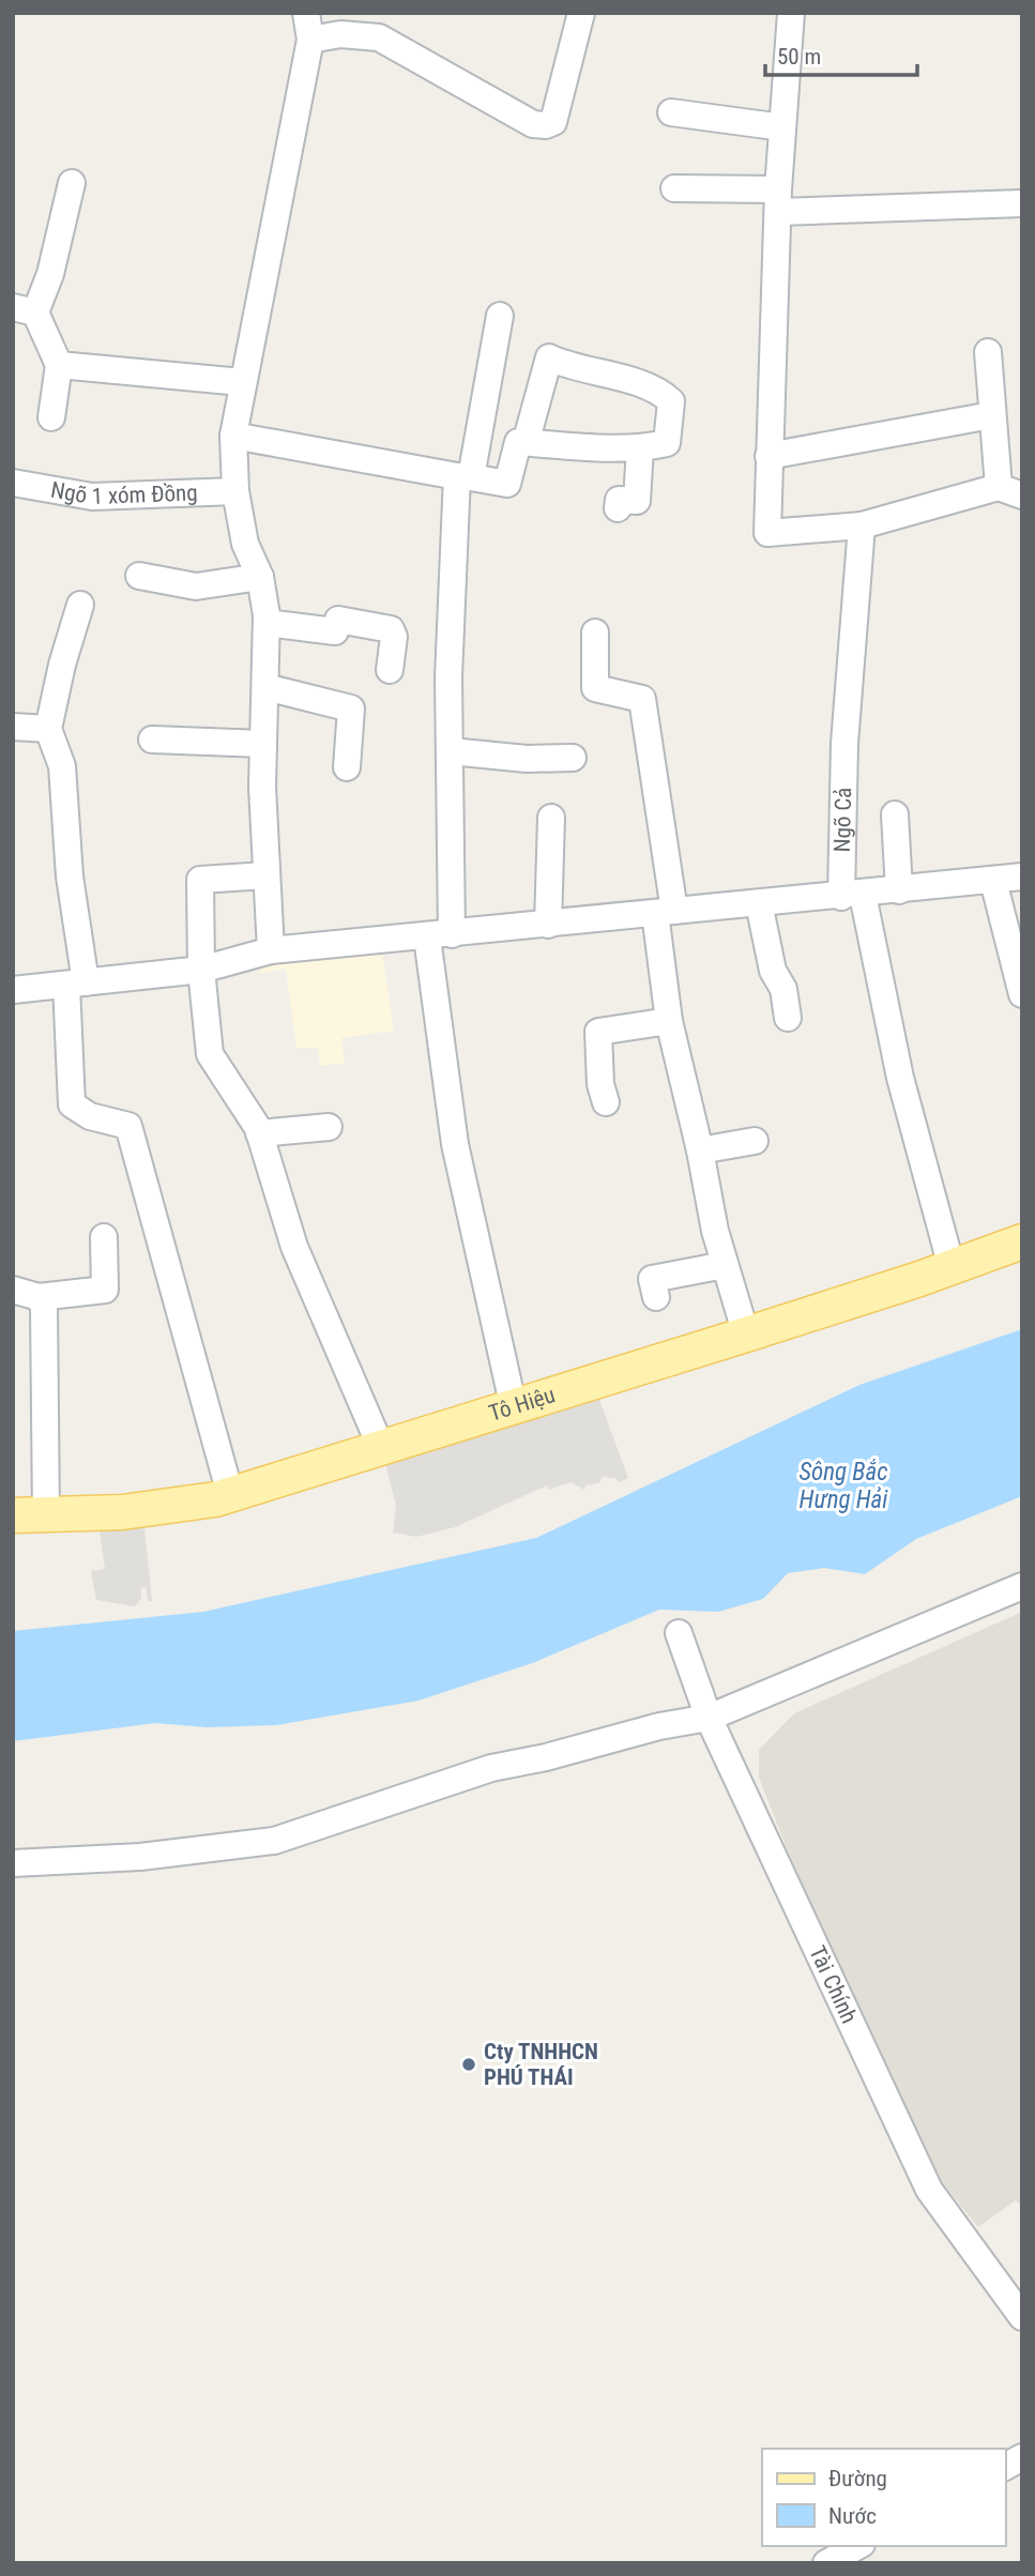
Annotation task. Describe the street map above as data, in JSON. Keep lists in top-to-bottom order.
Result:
{
  "streets": {
    "main road": ["Tô Hiệu"],
    "street": ["Ngõ 1 xóm Đồng", "Ngõ Cả", "Tài Chính"]
  },
  "crossings": [
    ["Ngõ Cả", "Tô Hiệu"]
  ],
  "water": ["Sông Bắc Hưng Hải"],
  "places": ["Cty TNHHCN PHÚ THÁI"],
  "legend": ["Đường", "Nước"],
  "scale_bar": "50 m"
}
